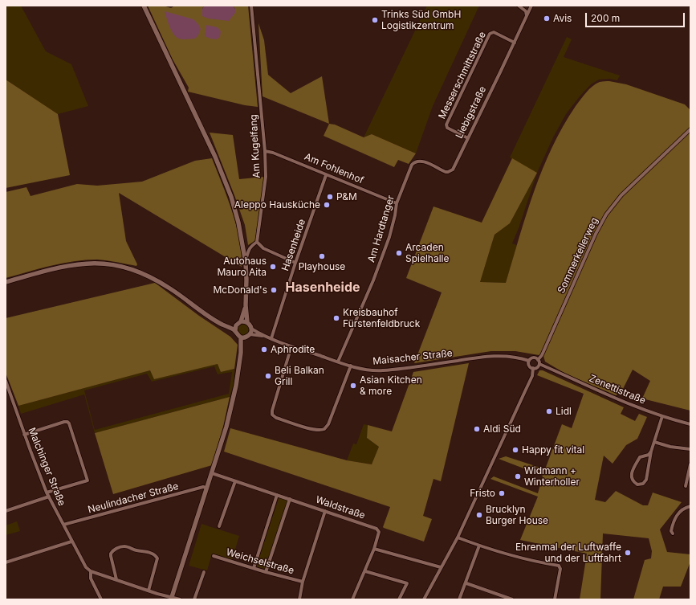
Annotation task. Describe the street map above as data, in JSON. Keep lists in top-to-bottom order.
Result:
{
  "streets": {
    "street": [
      "Messerschmittstraße",
      "Liebigstraße",
      "Am Kugelfang",
      "Am Fohlenhof",
      "Am Hardtanger",
      "Hasenheide",
      "Sommerkellerweg",
      "Maisacher Straße",
      "Zenettistraße",
      "Malchinger Straße",
      "Neulindacher Straße",
      "Waldstraße",
      "Weichselstraße"
    ]
  },
  "crossings": [
    ["Messerschmittstraße", "Liebigstraße"],
    ["Liebigstraße", "Am Hardtanger"],
    ["Am Kugelfang", "Am Fohlenhof"],
    ["Am Fohlenhof", "Am Hardtanger"],
    ["Am Fohlenhof", "Hasenheide"],
    ["Am Hardtanger", "Maisacher Straße"],
    ["Hasenheide", "Maisacher Straße"],
    ["Sommerkellerweg", "Maisacher Straße"],
    ["Sommerkellerweg", "Zenettistraße"],
    ["Maisacher Straße", "Zenettistraße"],
    ["Malchinger Straße", "Neulindacher Straße"]
  ],
  "districts": ["Hasenheide"],
  "places": [
    "Avis",
    "Trinks Süd GmbH Logistikzentrum",
    "P&M",
    "Aleppo Hausküche",
    "Arcaden Spielhalle",
    "Playhouse",
    "Autohaus Mauro Aita",
    "McDonald's",
    "Kreisbauhof Fürstenfeldbruck",
    "Aphrodite",
    "Beli Balkan Grill",
    "Asian Kitchen & more",
    "Lidl",
    "Aldi Süd",
    "Happy fit vital",
    "Widmann + Winterholler",
    "Fristo",
    "Brucklyn Burger House",
    "Ehrenmal der Luftwaffe und der Luftfahrt"
  ],
  "scale_bar": "200 m"
}
